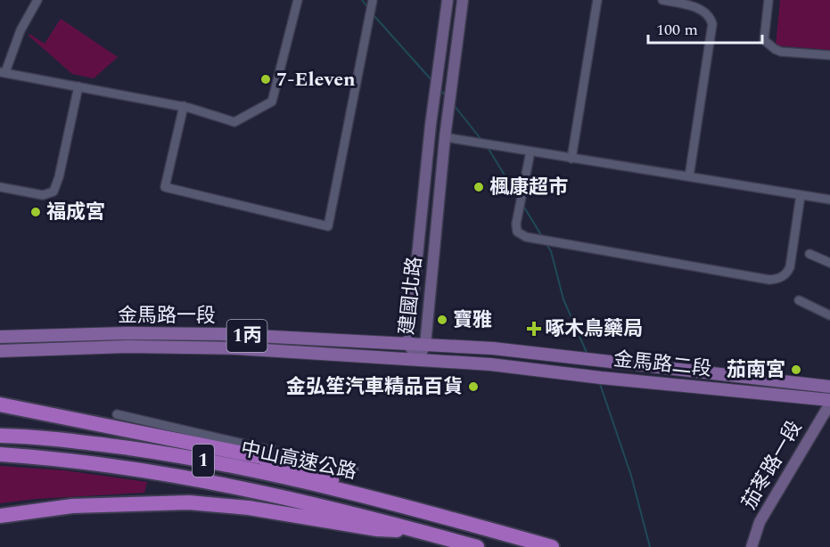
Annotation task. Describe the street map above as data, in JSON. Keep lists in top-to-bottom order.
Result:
{
  "streets": {
    "highway": ["1", "中山高速公路"],
    "main road": ["金馬路一段", "1丙", "金馬路二段"],
    "street": ["建國北路", "茄苳路一段"]
  },
  "crossings": [
    ["建國北路", "金馬路一段"],
    ["金馬路一段", "金馬路二段"],
    ["金馬路二段", "茄苳路一段"]
  ],
  "places": {
    "other": [
      "7-Eleven",
      "楓康超市",
      "福成宮",
      "寶雅",
      "茄南宮",
      "金弘笙汽車精品百貨"
    ],
    "health": ["啄木鳥藥局"]
  },
  "scale_bar": "100 m"
}
